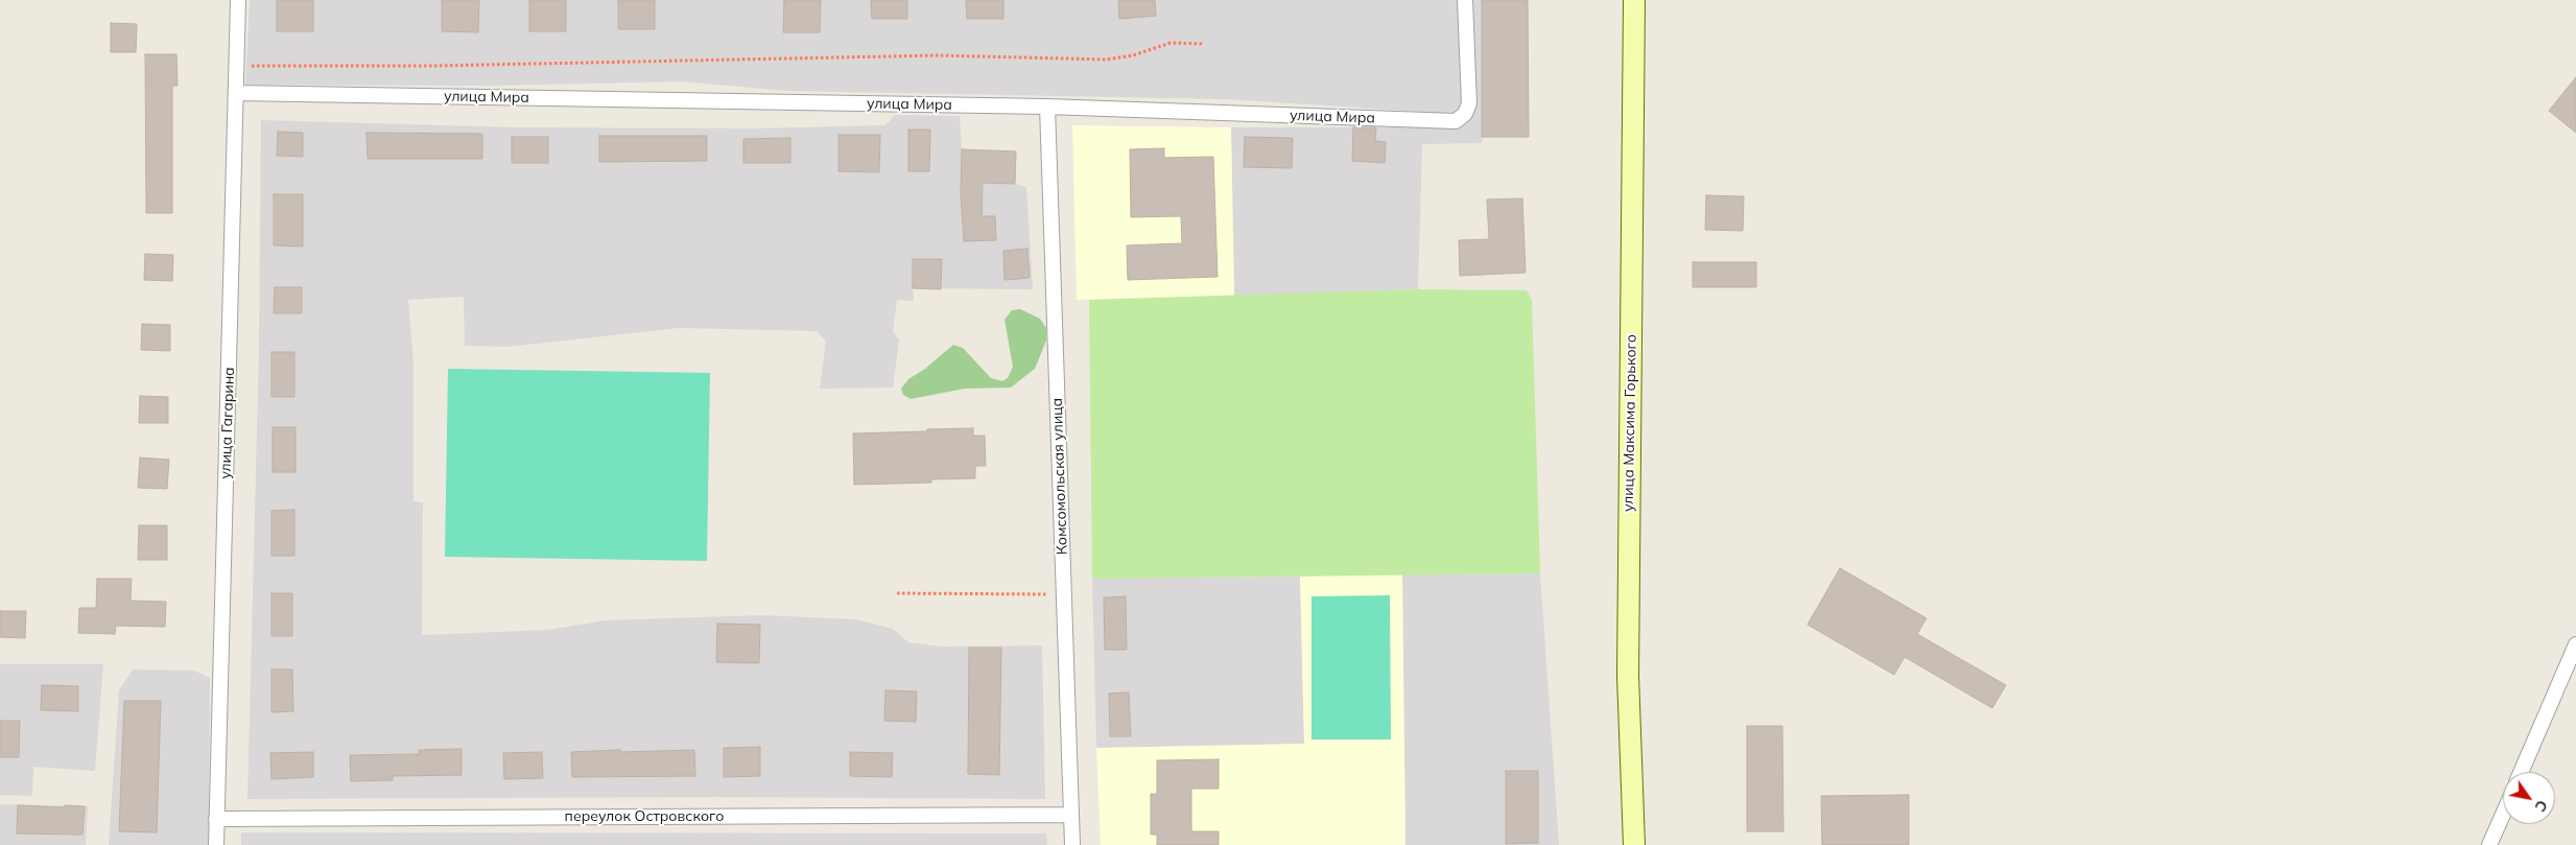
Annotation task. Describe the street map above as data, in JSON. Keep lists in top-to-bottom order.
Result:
{
  "streets": {
    "main road": ["улица Максима Горького"],
    "street": [
      "улица Мира",
      "улица Гагарина",
      "Комсомольская улица",
      "переулок Островского"
    ]
  },
  "crossings": [
    ["улица Мира", "улица Гагарина"],
    ["улица Мира", "Комсомольская улица"],
    ["улица Гагарина", "переулок Островского"],
    ["Комсомольская улица", "переулок Островского"]
  ],
  "north": "bottom right"
}
